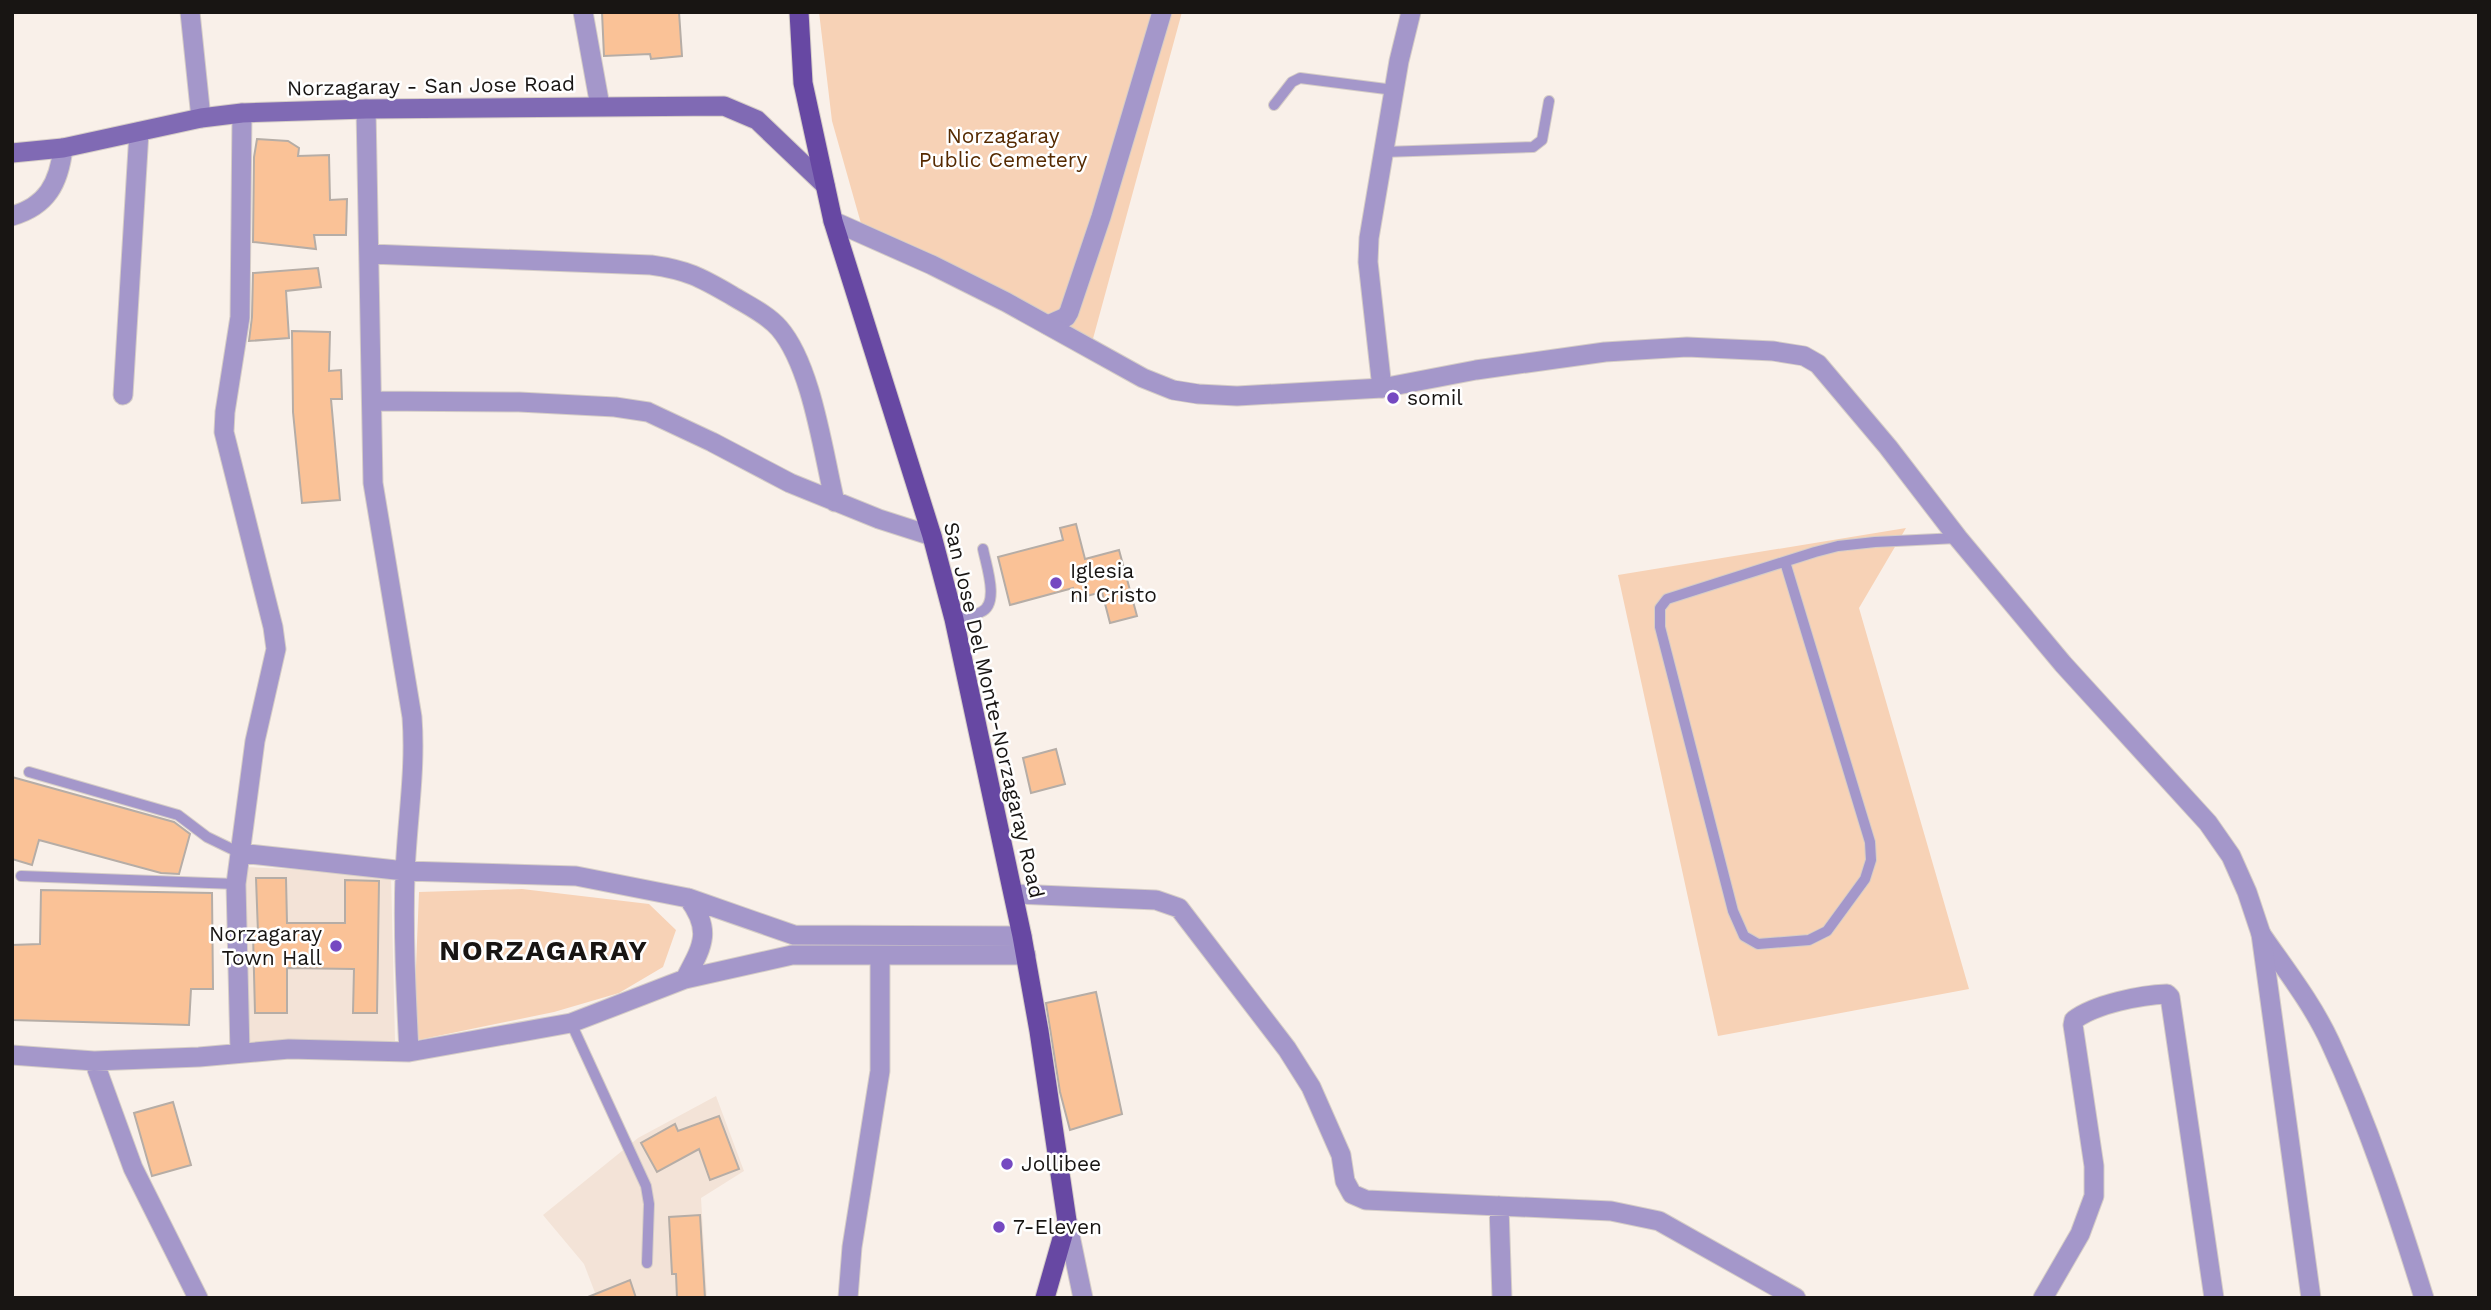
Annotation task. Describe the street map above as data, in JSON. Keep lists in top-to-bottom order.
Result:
{
  "streets": {
    "main road": ["Norzagaray - San Jose Road", "San Jose Del Monte-Norzagaray Road"]
  },
  "crossings": [
    ["Norzagaray - San Jose Road", "San Jose Del Monte-Norzagaray Road"]
  ],
  "districts": ["NORZAGARAY"],
  "parks": ["Norzagaray Public Cemetery"],
  "places": [
    "somil",
    "Iglesia ni Cristo",
    "Norzagaray Town Hall",
    "Jollibee",
    "7-Eleven"
  ]
}
